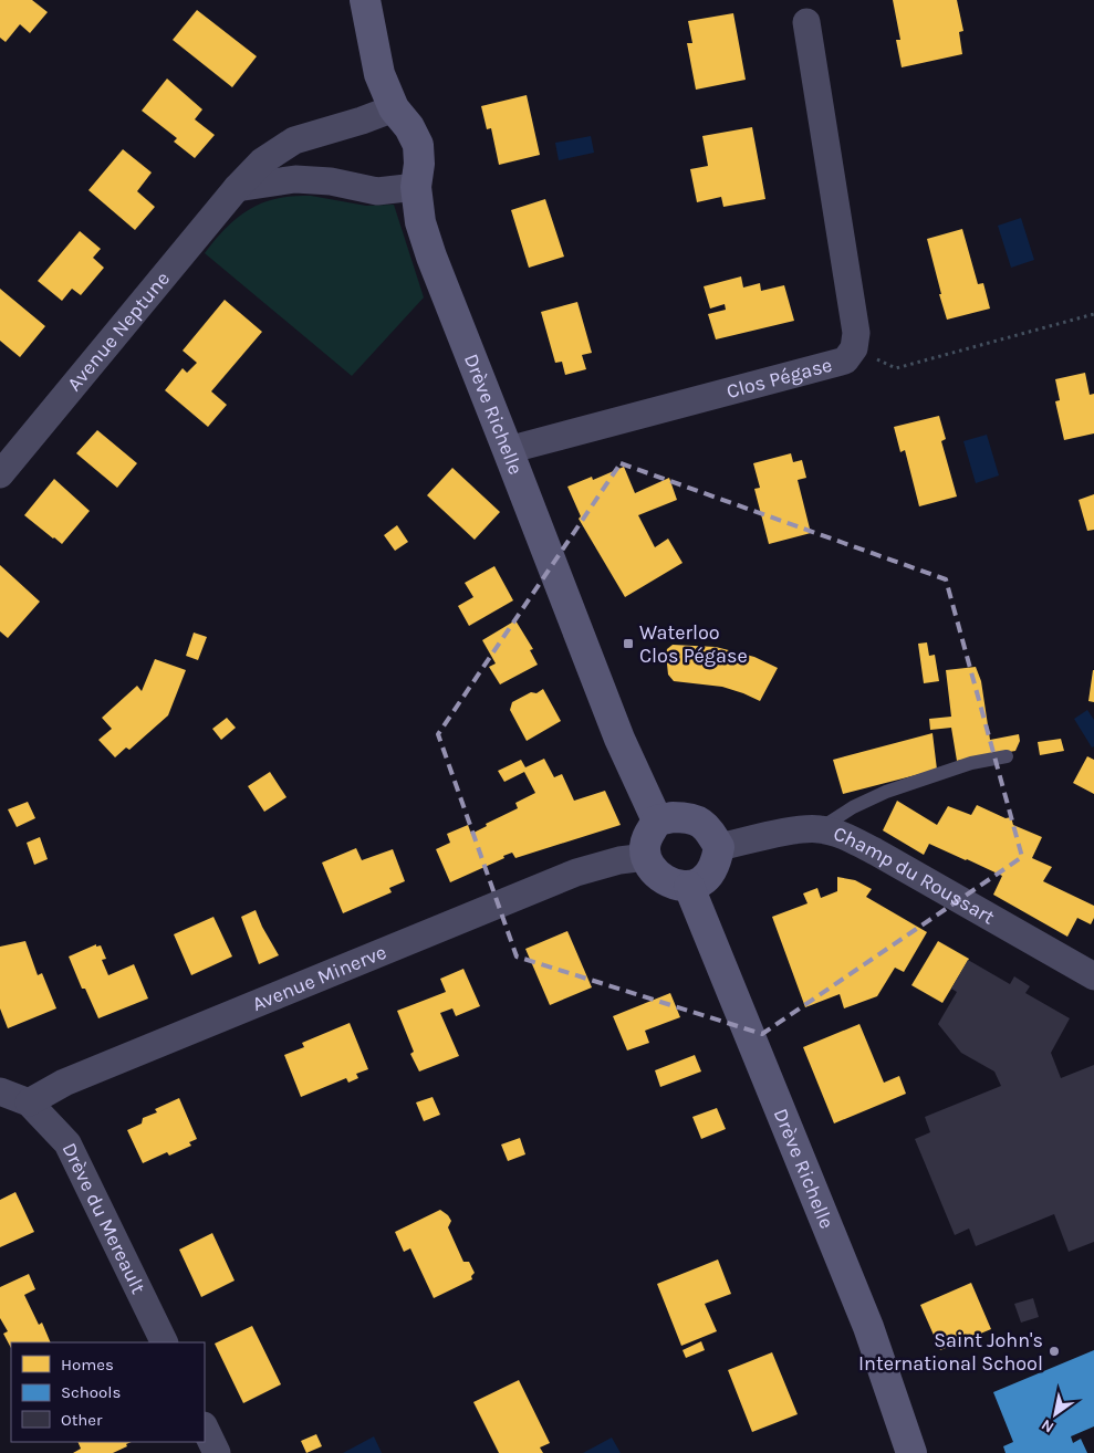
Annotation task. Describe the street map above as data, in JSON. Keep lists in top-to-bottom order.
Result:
{
  "streets": {
    "street": [
      "Avenue Neptune",
      "Clos Pégase",
      "Drève Richelle",
      "Champ du Roussart",
      "Avenue Minerve",
      "Drève du Mereault"
    ]
  },
  "crossings": [
    ["Avenue Neptune", "Drève Richelle"],
    ["Clos Pégase", "Drève Richelle"],
    ["Drève Richelle", "Champ du Roussart"],
    ["Drève Richelle", "Avenue Minerve"],
    ["Champ du Roussart", "Avenue Minerve"],
    ["Avenue Minerve", "Drève du Mereault"]
  ],
  "places": {
    "transit": ["Waterloo Clos Pégase"],
    "other": ["Saint John's International School"]
  },
  "legend": ["Homes", "Schools", "Other"],
  "north": "bottom left"
}
